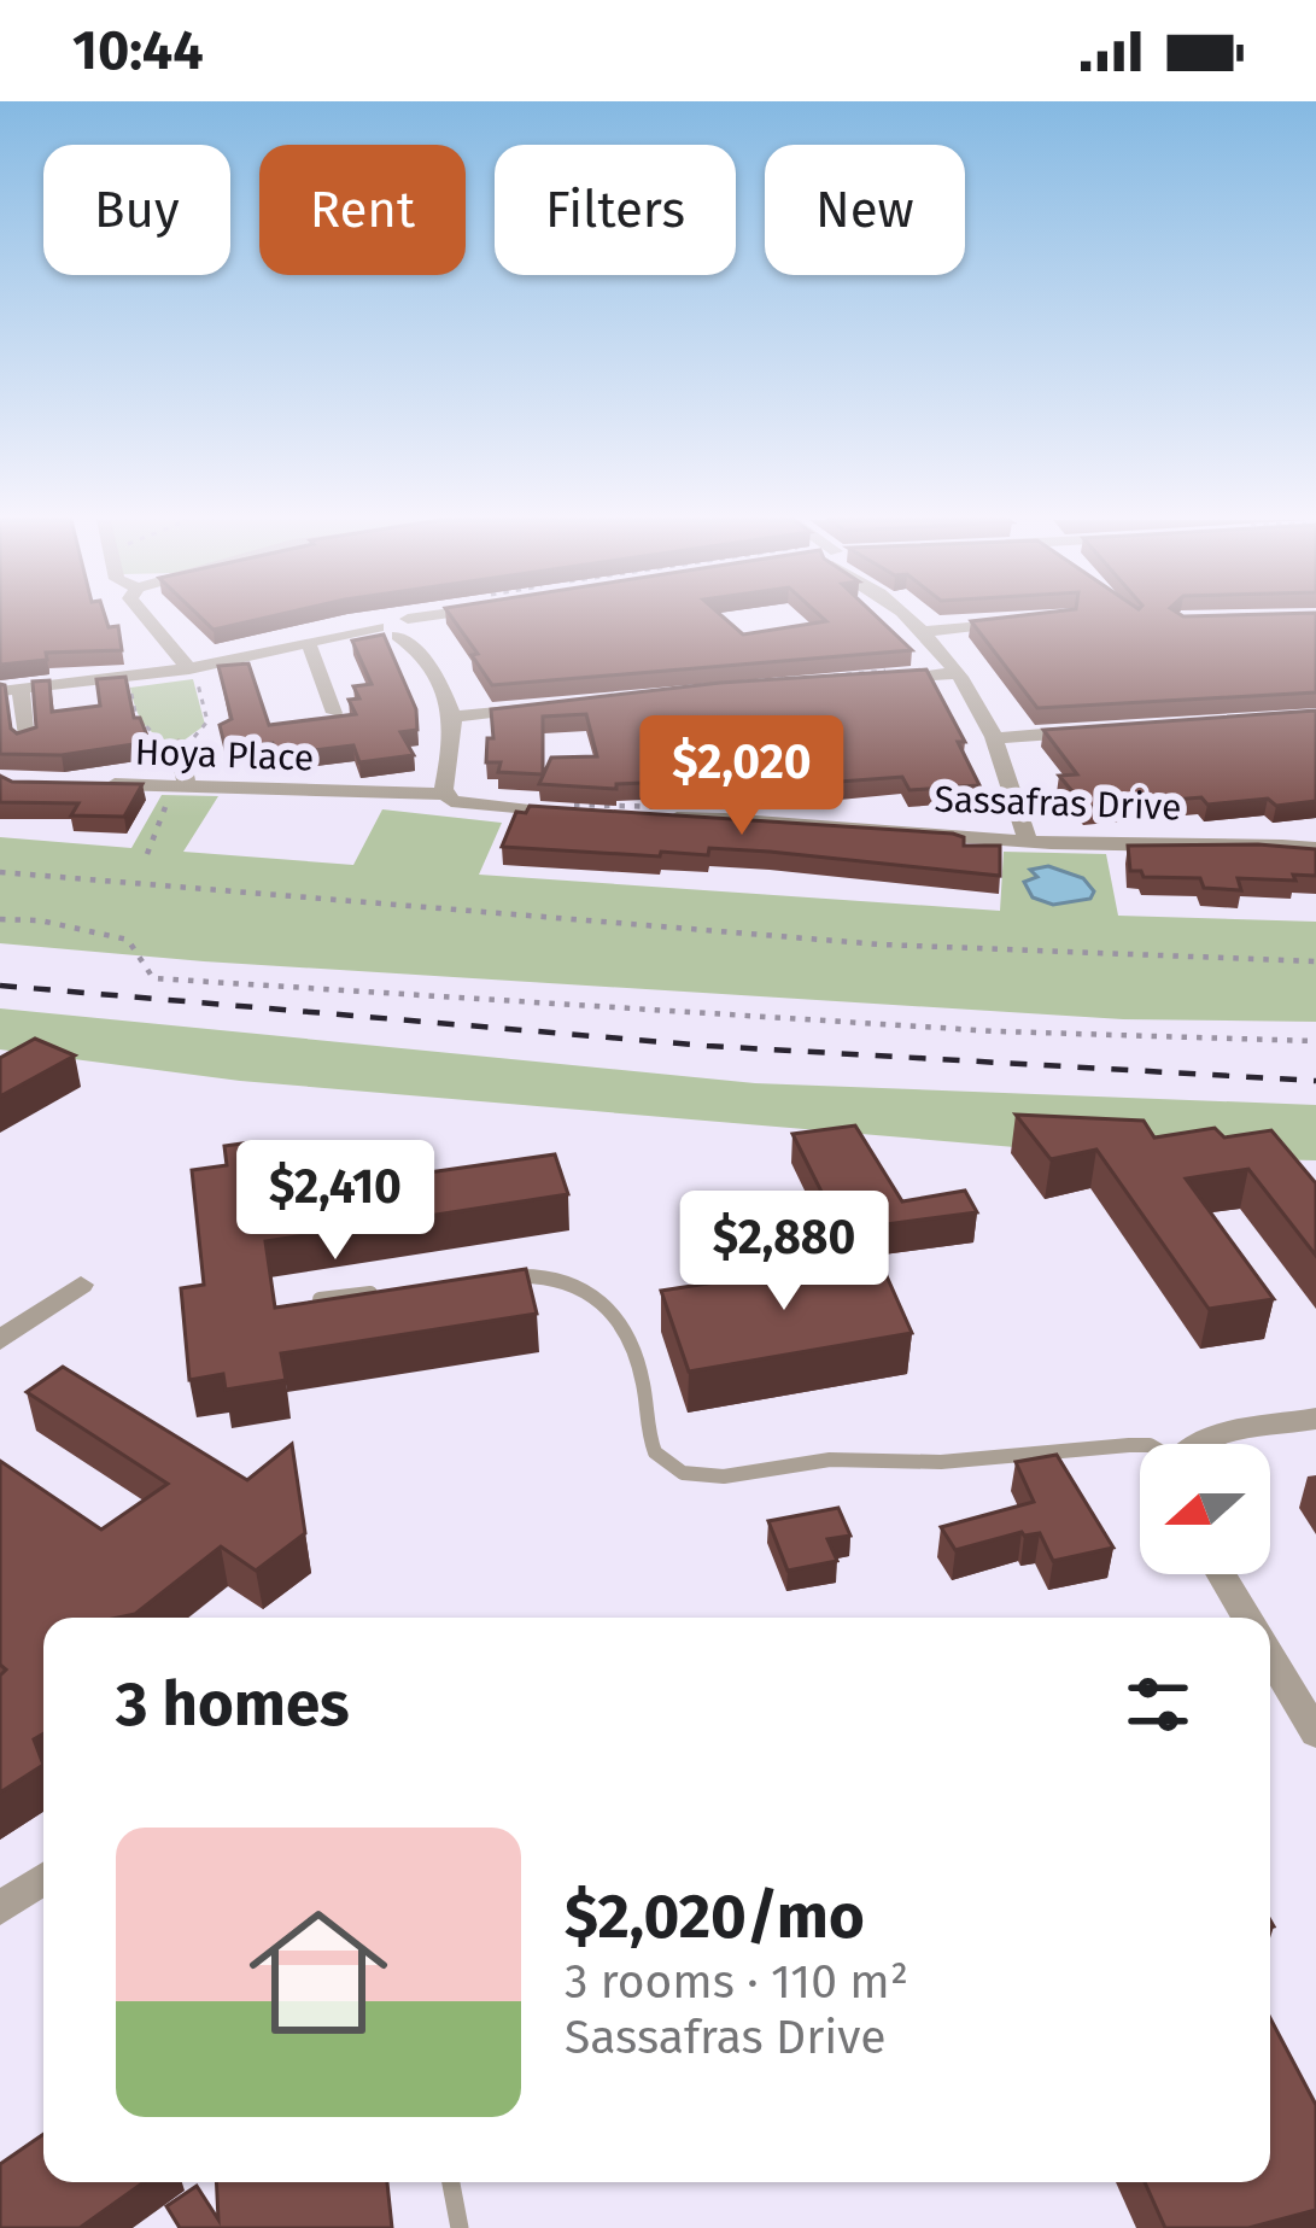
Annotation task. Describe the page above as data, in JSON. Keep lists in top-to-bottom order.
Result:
{
  "streets": {
    "street": ["Hoya Place", "Sassafras Drive"]
  },
  "north": "left",
  "page": {
    "status": "10:44",
    "chip": [
      "Buy",
      "Rent",
      "Filters",
      "New"
    ],
    "price": ["$2,020", "$2,410", "$2,880"],
    "heading": "3 homes",
    "list": [
      {
        "name": "$2,020/mo",
        "note": "3 rooms · 110 m² · Sassafras Drive"
      }
    ]
  }
}
